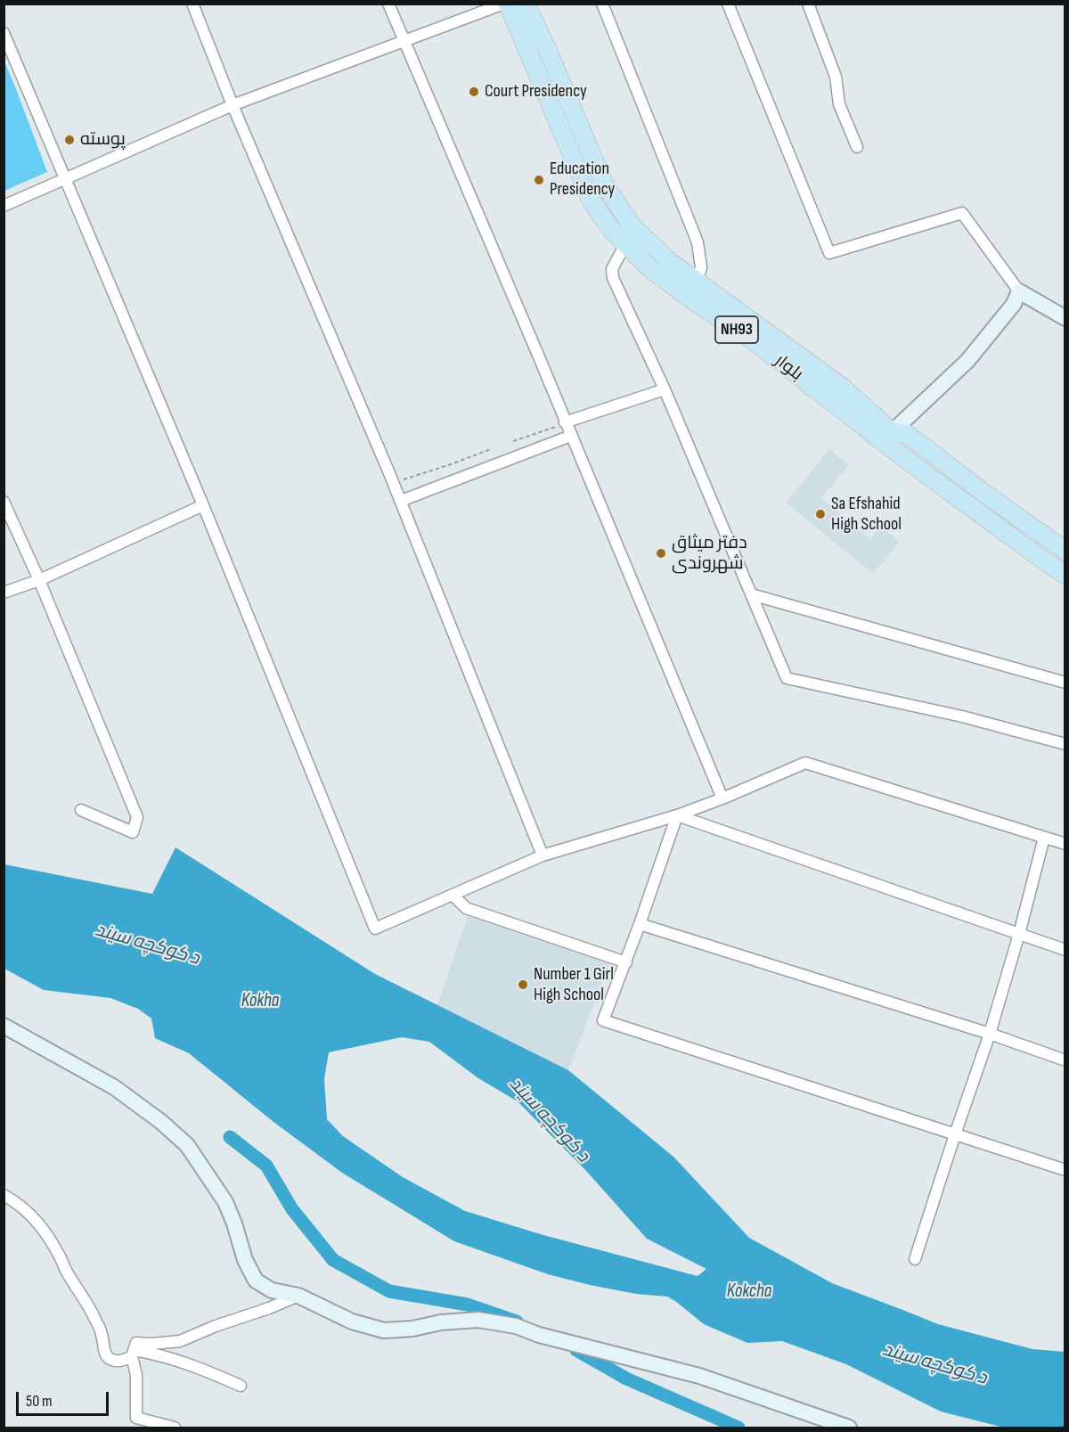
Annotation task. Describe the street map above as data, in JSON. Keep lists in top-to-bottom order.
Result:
{
  "streets": {
    "main road": ["NH93", "بلوار"]
  },
  "water": ["د کوکچه سیند", "Kokha", "Kokcha"],
  "places": [
    "Court Presidency",
    "پوسته",
    "Education Presidency",
    "Sa Efshahid High School",
    "دفتر میثاق شهروندی",
    "Number 1 Girl High School"
  ],
  "scale_bar": "50 m"
}
